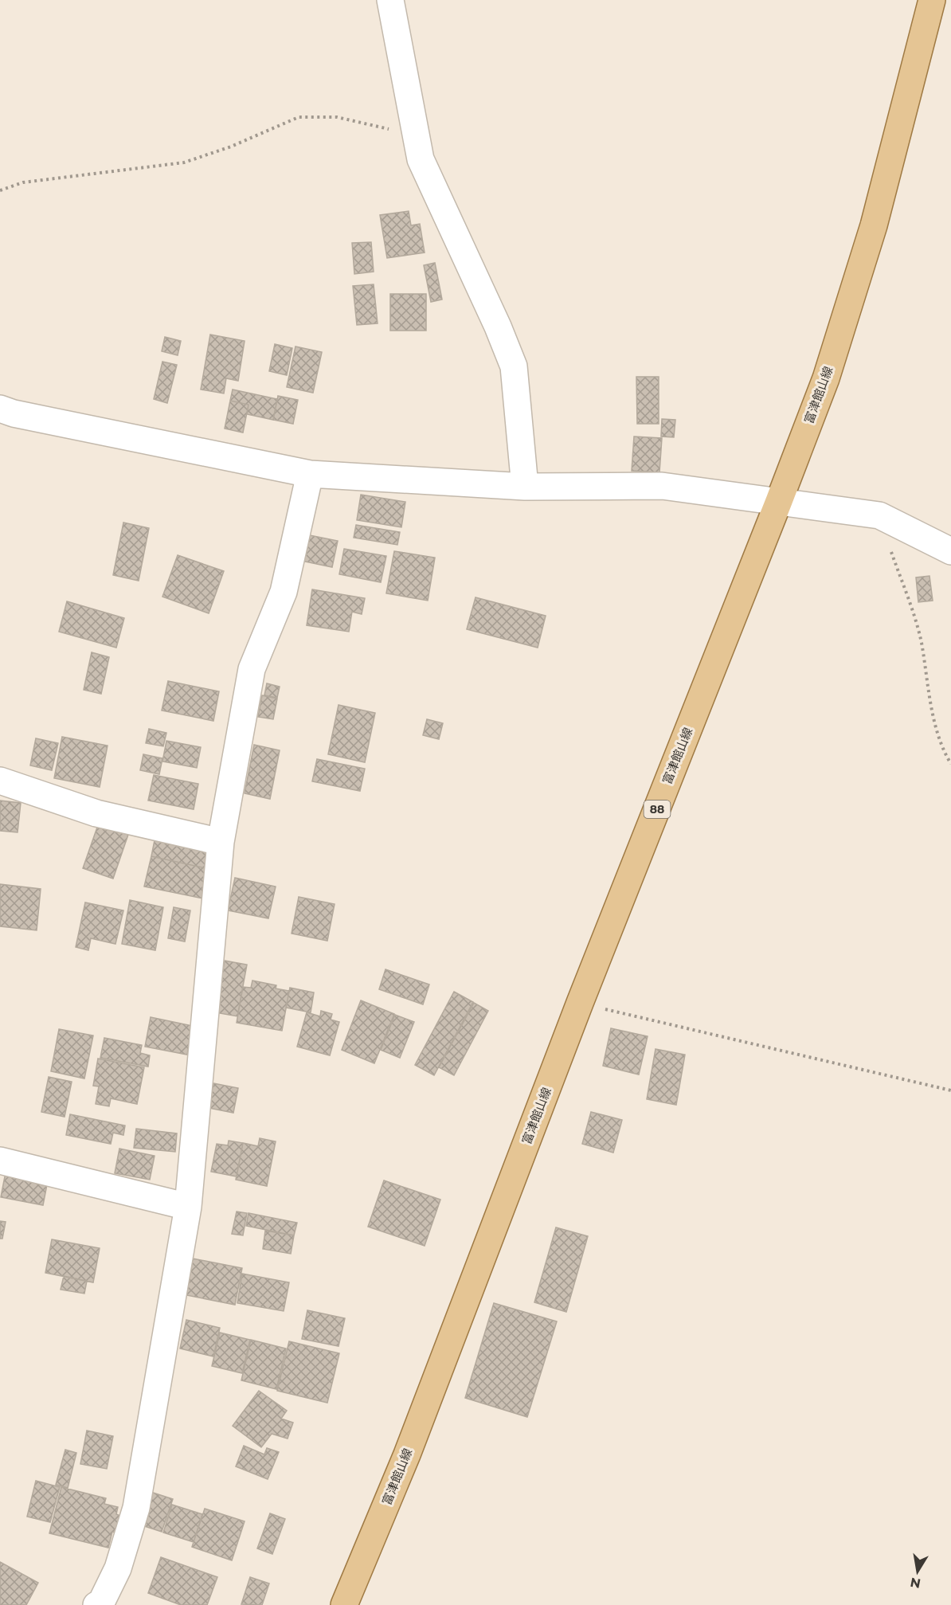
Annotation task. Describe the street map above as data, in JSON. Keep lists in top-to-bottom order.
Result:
{
  "streets": {
    "main road": ["富津館山線", "88"]
  },
  "north": "bottom"
}
